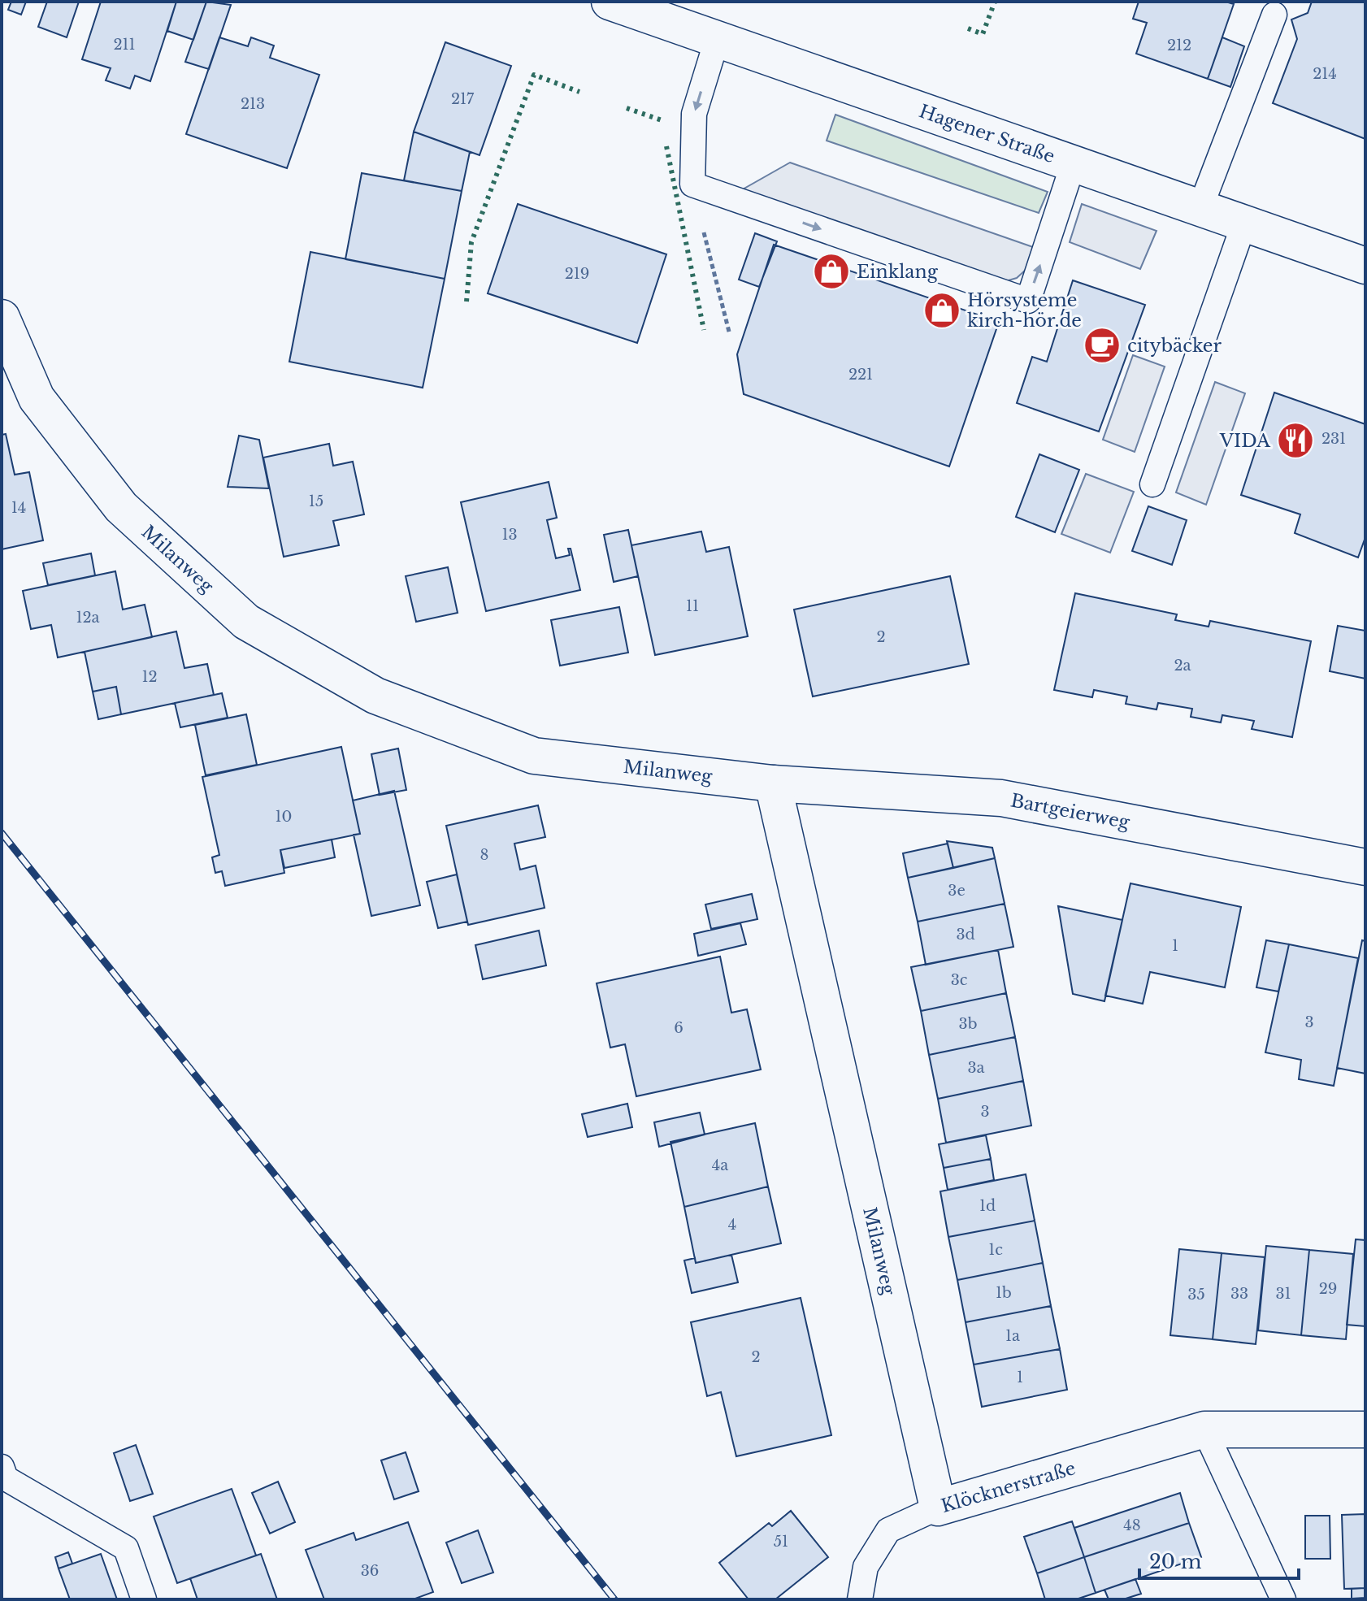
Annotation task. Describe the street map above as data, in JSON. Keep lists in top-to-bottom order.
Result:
{
  "streets": {
    "street": [
      "Hagener Straße",
      "Milanweg",
      "Bartgeierweg",
      "Klöcknerstraße"
    ]
  },
  "crossings": [
    ["Milanweg", "Bartgeierweg"],
    ["Milanweg", "Klöcknerstraße"]
  ],
  "places": {
    "shop": ["Einklang", "Hörsysteme kirch-hör.de"],
    "cafe": ["citybäcker"],
    "restaurant": ["VIDA"]
  },
  "house_numbers": [
    "211",
    "212",
    "214",
    "217",
    "213",
    "219",
    "221",
    "231",
    "15",
    "14",
    "13",
    "11",
    "12a",
    "2",
    "2a",
    "12",
    "10",
    "8",
    "3e",
    "3d",
    "1",
    "3c",
    "3",
    "3b",
    "6",
    "3a",
    "3",
    "4a",
    "1d",
    "4",
    "1c",
    "29",
    "1b",
    "33",
    "31",
    "35",
    "1a",
    "2",
    "1",
    "48",
    "51",
    "36"
  ],
  "scale_bar": "20 m"
}
